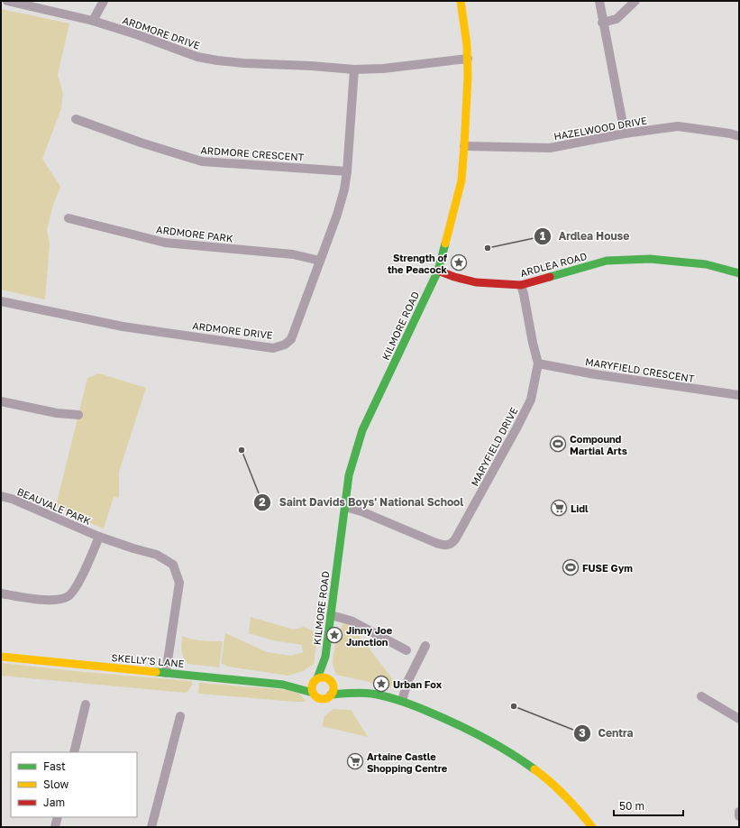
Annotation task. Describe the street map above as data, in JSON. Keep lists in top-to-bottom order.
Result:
{
  "streets": {
    "street": [
      "ARDMORE DRIVE",
      "HAZELWOOD DRIVE",
      "ARDMORE CRESCENT",
      "ARDMORE PARK",
      "ARDLEA ROAD",
      "KILMORE ROAD",
      "MARYFIELD CRESCENT",
      "MARYFIELD DRIVE",
      "BEAUVALE PARK",
      "SKELLY'S LANE"
    ]
  },
  "crossings": [
    ["ARDMORE DRIVE", "ARDMORE CRESCENT"],
    ["ARDMORE DRIVE", "ARDMORE PARK"],
    ["ARDMORE DRIVE", "KILMORE ROAD"],
    ["HAZELWOOD DRIVE", "KILMORE ROAD"],
    ["ARDLEA ROAD", "KILMORE ROAD"],
    ["ARDLEA ROAD", "MARYFIELD DRIVE"],
    ["KILMORE ROAD", "MARYFIELD DRIVE"],
    ["KILMORE ROAD", "SKELLY'S LANE"],
    ["MARYFIELD CRESCENT", "MARYFIELD DRIVE"],
    ["BEAUVALE PARK", "SKELLY'S LANE"]
  ],
  "places": {
    "other": ["Ardlea House", "Saint Davids Boys' National School", "Centra"],
    "place": ["Strength of the Peacock", "Jinny Joe Junction", "Urban Fox"],
    "sports": ["Compound Martial Arts", "FUSE Gym"],
    "supermarket": ["Lidl", "Artaine Castle Shopping Centre"]
  },
  "legend": ["Fast", "Slow", "Jam"],
  "scale_bar": "50 m"
}
